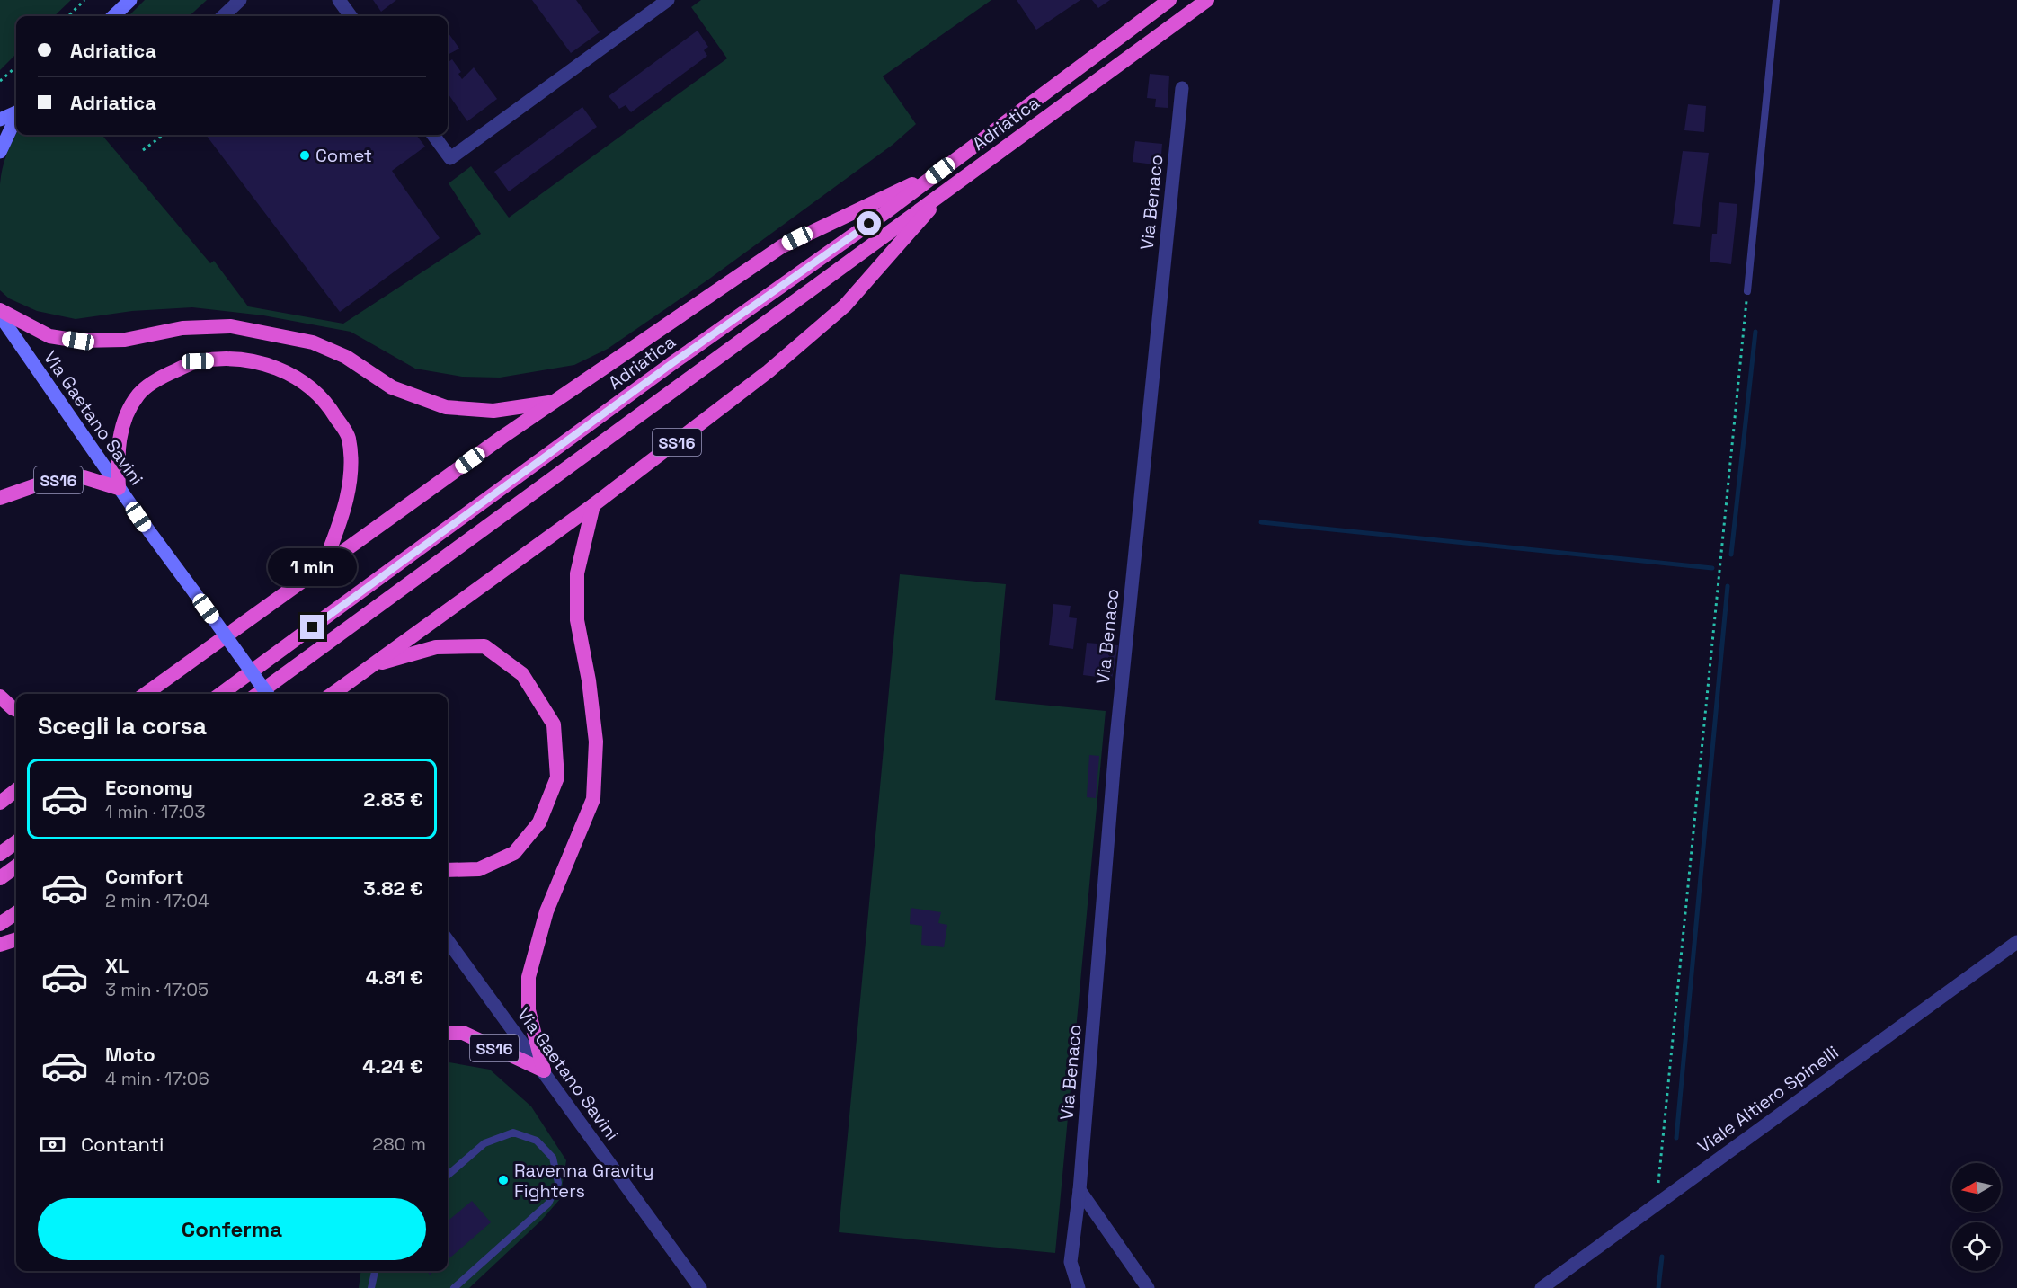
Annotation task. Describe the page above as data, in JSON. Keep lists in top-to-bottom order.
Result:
{
  "streets": {
    "highway": ["Adriatica", "SS16"],
    "main road": ["Via Gaetano Savini"],
    "street": ["Via Benaco", "Viale Altiero Spinelli"]
  },
  "crossings": [
    ["Adriatica", "SS16"],
    ["Via Gaetano Savini", "SS16"]
  ],
  "places": ["Comet", "Ravenna Gravity Fighters"],
  "north": "left",
  "page": {
    "banner": ["Adriatica", "Adriatica"],
    "bubble": "1 min",
    "heading": "Scegli la corsa",
    "list": [
      {
        "name": "Economy",
        "note": "1 min · 17:03",
        "value": "2.83 €"
      },
      {
        "name": "Comfort",
        "note": "2 min · 17:04",
        "value": "3.82 €"
      },
      {
        "name": "XL",
        "note": "3 min · 17:05",
        "value": "4.81 €"
      },
      {
        "name": "Moto",
        "note": "4 min · 17:06",
        "value": "4.24 €"
      }
    ],
    "pay": ["Contanti", "280 m"],
    "buttons": "Conferma"
  }
}
